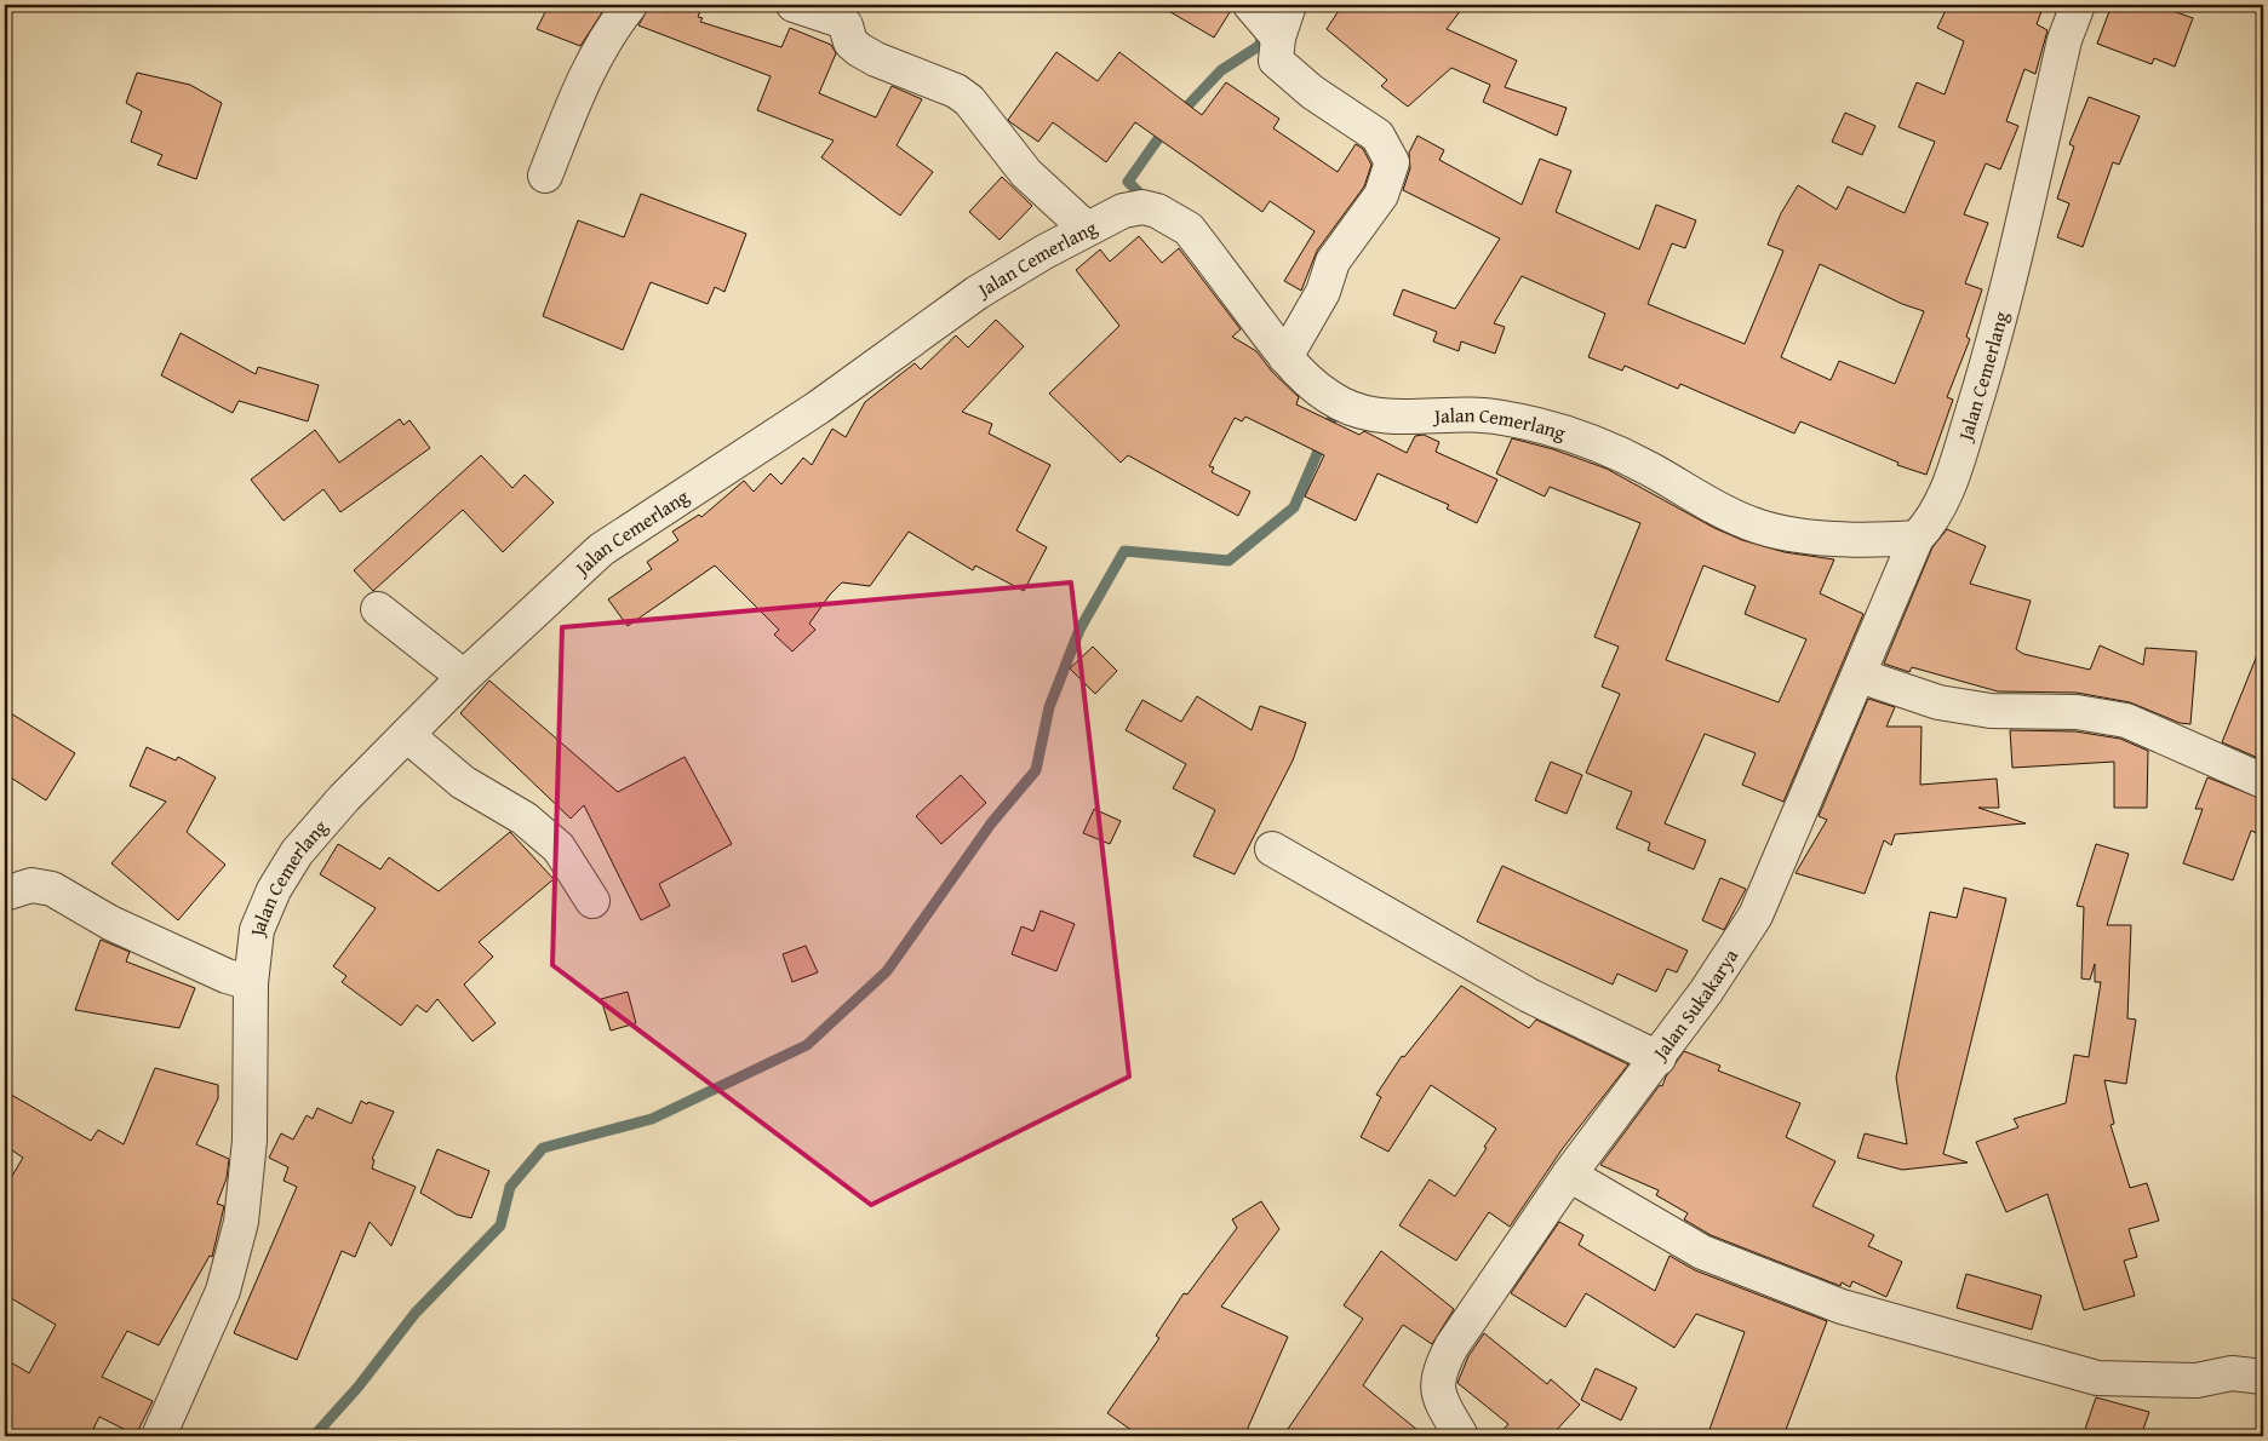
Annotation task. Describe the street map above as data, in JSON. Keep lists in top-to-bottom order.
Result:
{
  "streets": {
    "street": ["Jalan Cemerlang", "Jalan Sukakarya"]
  },
  "crossings": [
    ["Jalan Cemerlang", "Jalan Sukakarya"]
  ]
}
